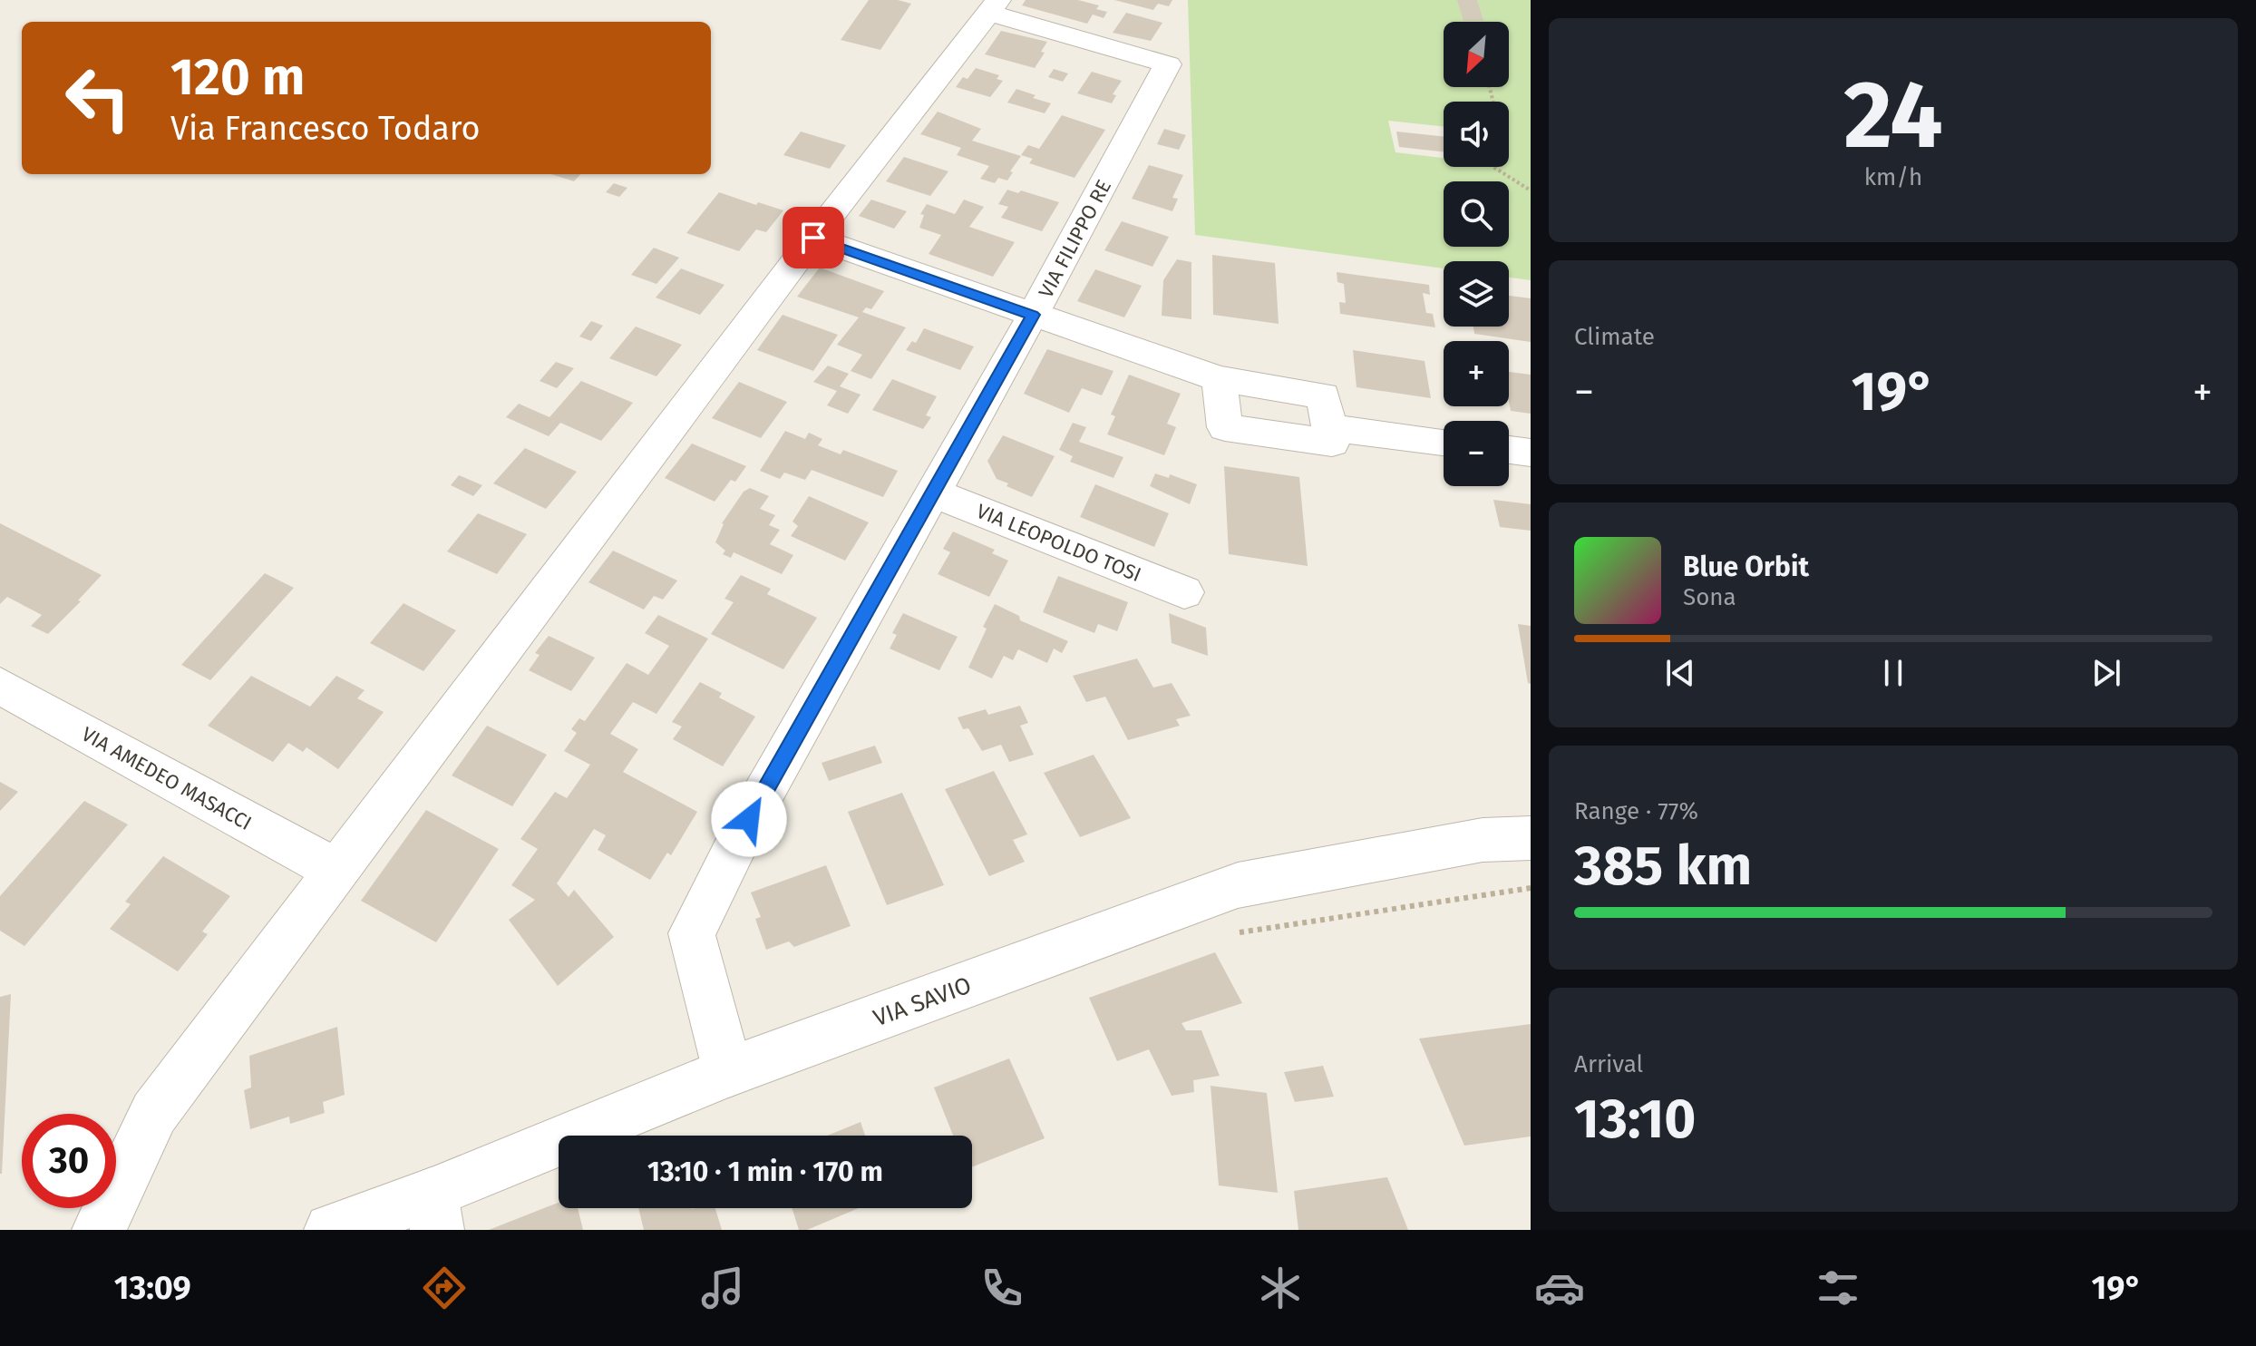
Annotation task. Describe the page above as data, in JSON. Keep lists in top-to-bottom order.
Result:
{
  "streets": {
    "street": [
      "VIA FILIPPO RE",
      "VIA LEOPOLDO TOSI",
      "VIA AMEDEO MASACCI",
      "VIA SAVIO"
    ]
  },
  "crossings": [
    ["VIA FILIPPO RE", "VIA LEOPOLDO TOSI"],
    ["VIA FILIPPO RE", "VIA SAVIO"]
  ],
  "north": "bottom left",
  "page": {
    "tile": [
      ["24", "km/h"],
      "Climate",
      ["Range · 77%", "385 km"],
      ["Arrival", "13:10"]
    ],
    "map_buttons": ["+", "−"],
    "turn": ["120 m", "Via Francesco Todaro"],
    "heat": ["−", "19°", "+"],
    "song": ["Blue Orbit", "Sona"],
    "limit": "30",
    "trip": "13:10 · 1 min · 170 m",
    "tabs": ["13:09", "19°"]
  }
}
